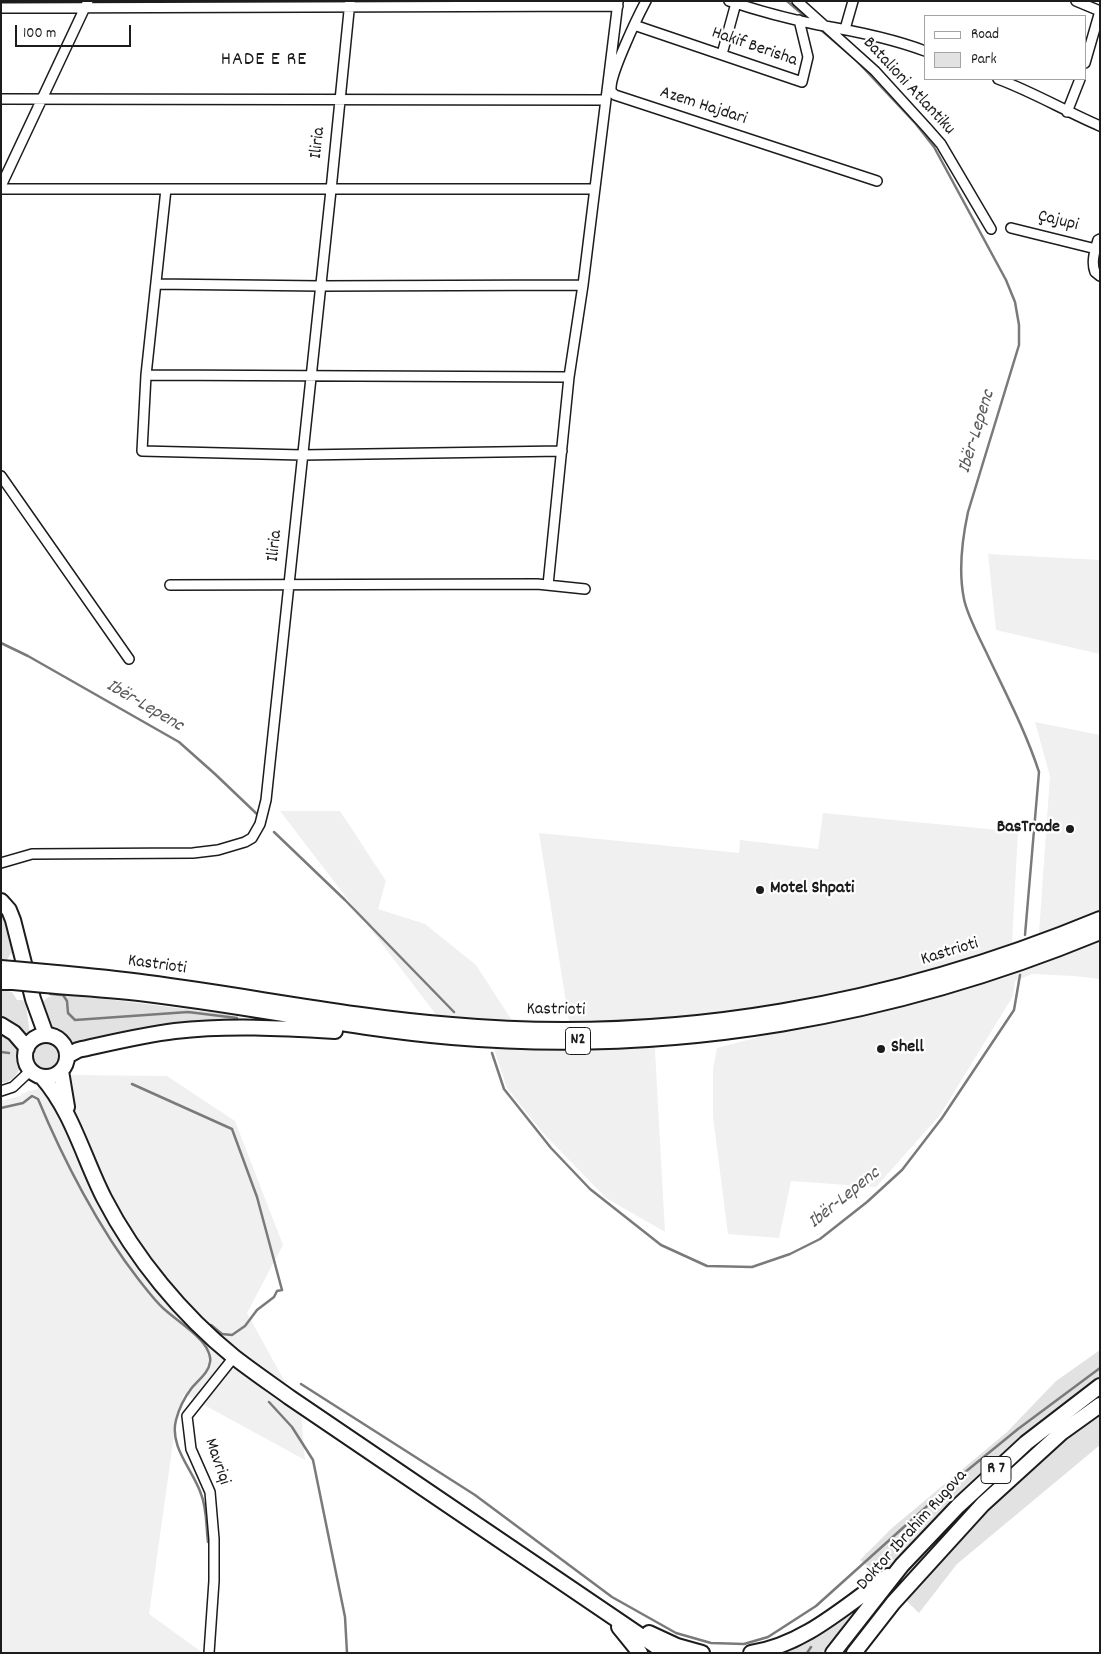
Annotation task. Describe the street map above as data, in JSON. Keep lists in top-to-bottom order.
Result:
{
  "streets": {
    "highway": [
      "Kastrioti",
      "N2",
      "R 7",
      "Doktor Ibrahim Rugova"
    ],
    "street": [
      "Hakif Berisha",
      "Batalioni Atlantiku",
      "Azem Hajdari",
      "Iliria",
      "Çajupi",
      "Mavriqi"
    ]
  },
  "crossings": [
    ["Hakif Berisha", "Batalioni Atlantiku"],
    ["Hakif Berisha", "Azem Hajdari"]
  ],
  "districts": ["HADE E RE"],
  "water": ["Ibër-Lepenc"],
  "places": ["BasTrade", "Motel Shpati", "Shell"],
  "legend": ["Road", "Park"],
  "scale_bar": "100 m"
}
